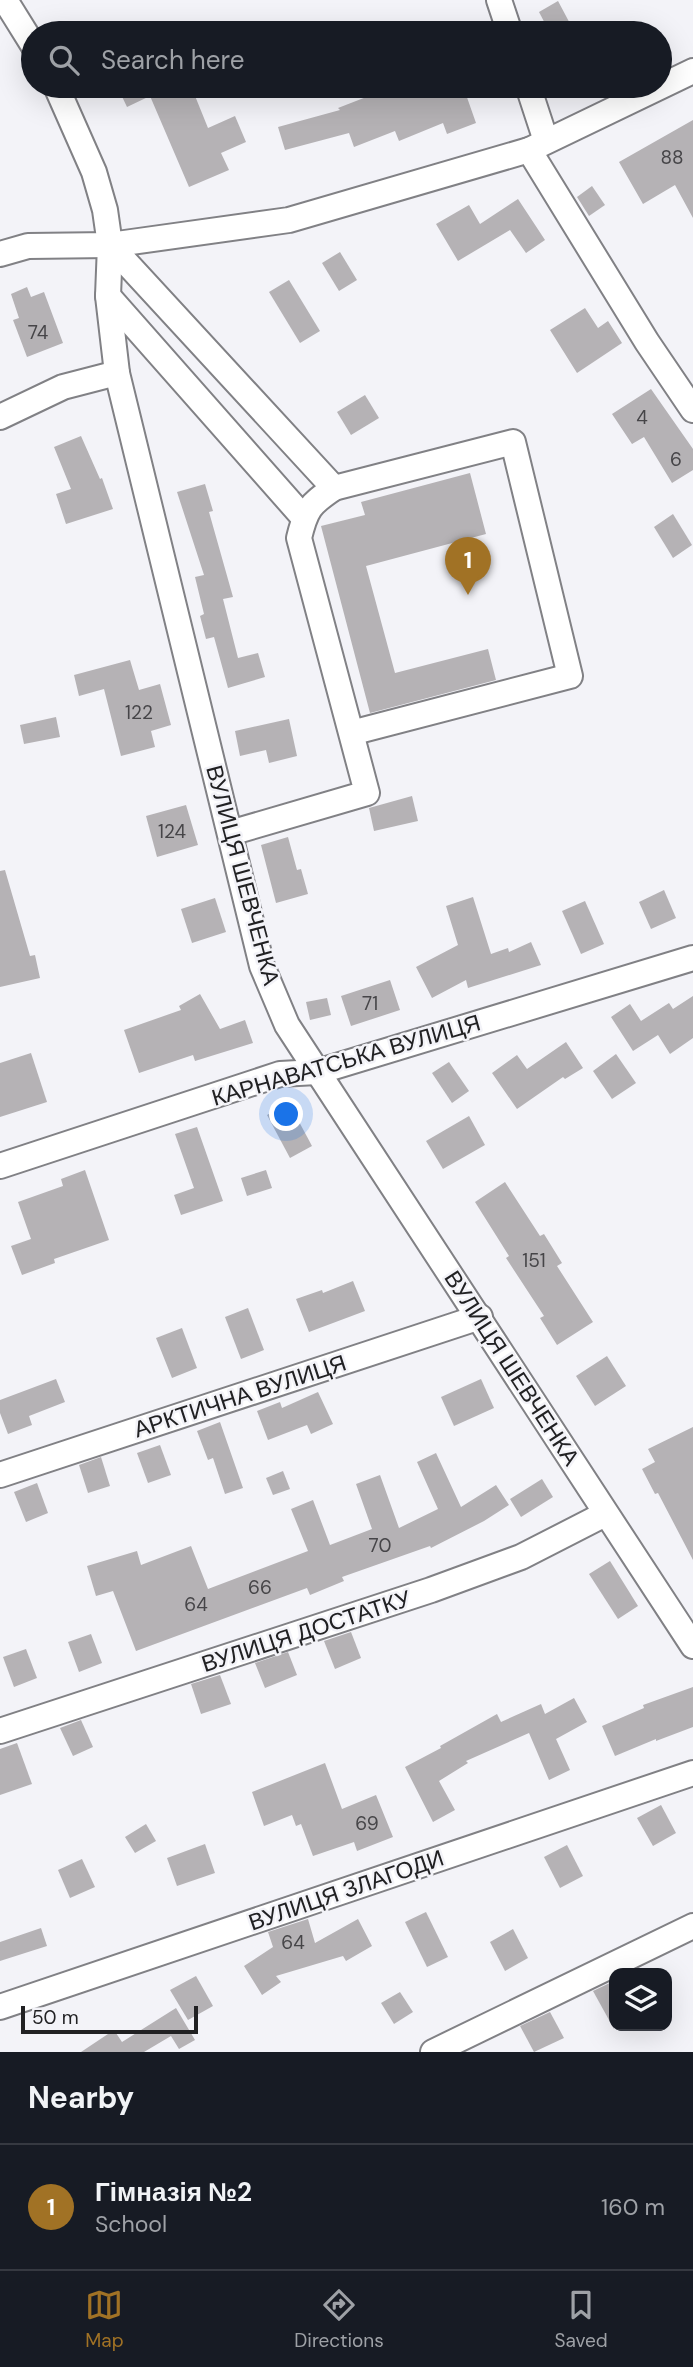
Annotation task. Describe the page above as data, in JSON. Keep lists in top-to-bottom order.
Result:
{
  "streets": {
    "street": [
      "ВУЛИЦЯ ШЕВЧЕНКА",
      "КАРНАВАТСЬКА ВУЛИЦЯ",
      "АРКТИЧНА ВУЛИЦЯ",
      "ВУЛИЦЯ ДОСТАТКУ",
      "ВУЛИЦЯ ЗЛАГОДИ"
    ]
  },
  "crossings": [
    ["ВУЛИЦЯ ШЕВЧЕНКА", "КАРНАВАТСЬКА ВУЛИЦЯ"],
    ["ВУЛИЦЯ ШЕВЧЕНКА", "АРКТИЧНА ВУЛИЦЯ"],
    ["ВУЛИЦЯ ШЕВЧЕНКА", "ВУЛИЦЯ ДОСТАТКУ"]
  ],
  "house_numbers": [
    "88",
    "74",
    "4",
    "6",
    "122",
    "124",
    "71",
    "151",
    "70",
    "66",
    "64",
    "69",
    "64"
  ],
  "scale_bar": "50 m",
  "page": {
    "search": "Search here",
    "pins": "1",
    "scale": "50 m",
    "heading": "Nearby",
    "list": [
      {
        "mark": "1",
        "name": "Гімназія №2",
        "note": "School",
        "value": "160 m"
      }
    ],
    "nav": ["Map", "Directions", "Saved"]
  }
}
